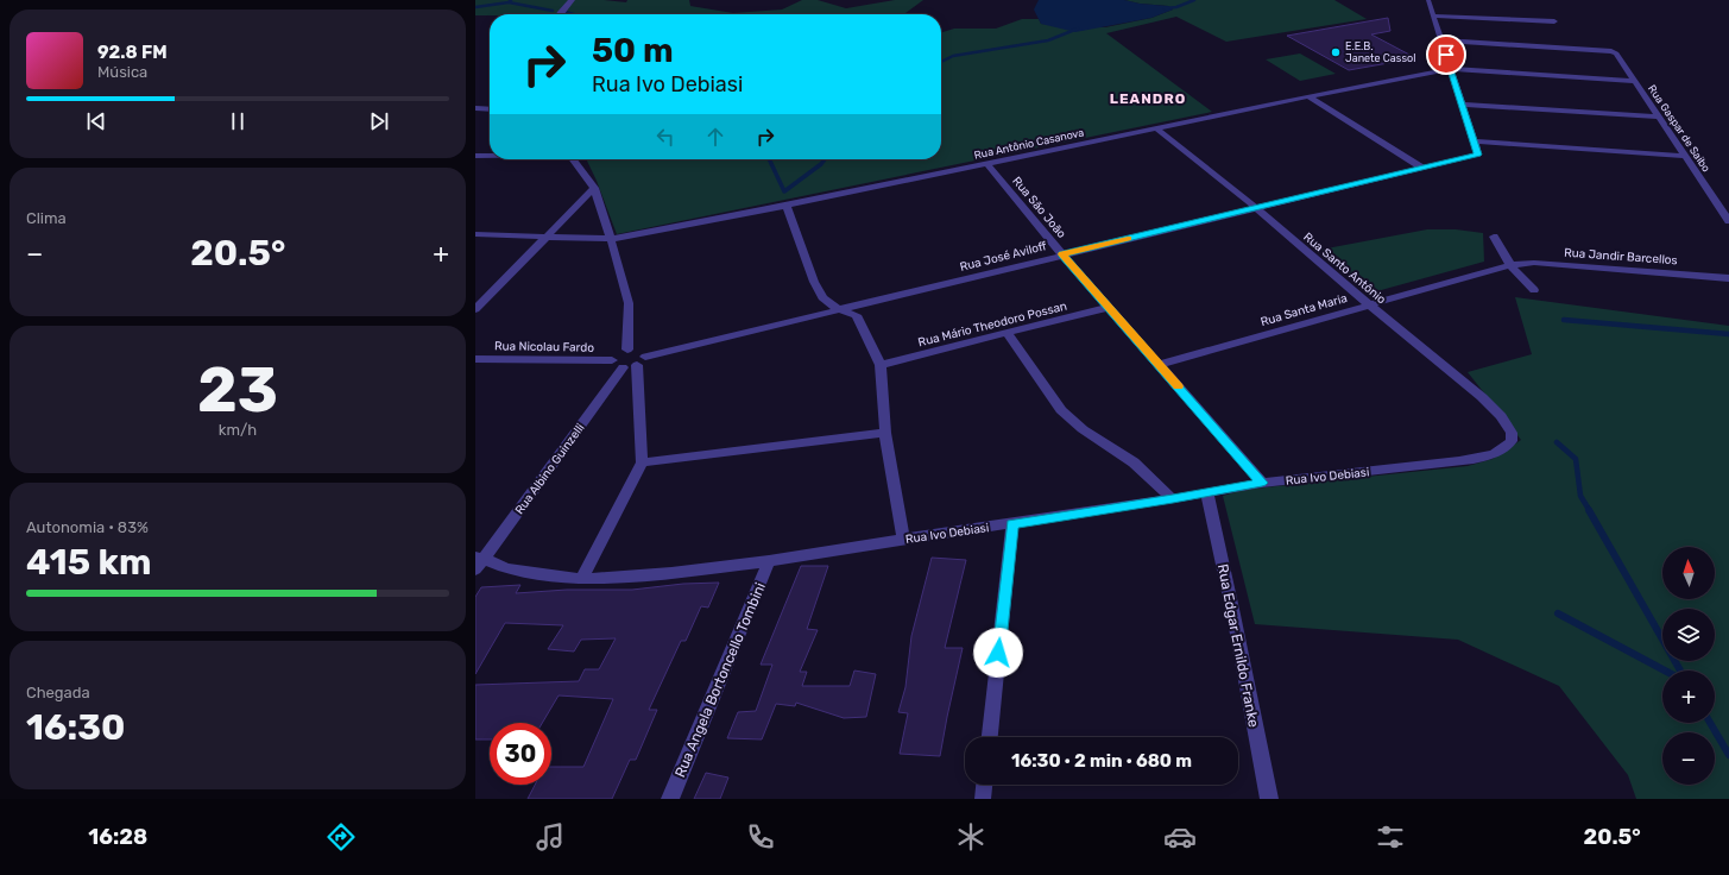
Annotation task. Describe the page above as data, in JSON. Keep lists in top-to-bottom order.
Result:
{
  "streets": {
    "street": [
      "Rua Gaspar de Saibo",
      "Rua Antônio Casanova",
      "Rua São João",
      "Rua José Aviloff",
      "Rua Jandir Barcellos",
      "Rua Santo Antônio",
      "Rua Santa Maria",
      "Rua Mário Theodoro Possan",
      "Rua Nicolau Fardo",
      "Rua Albino Guinzelli",
      "Rua Ivo Debiasi",
      "Rua Edgar Ernildo Franke",
      "Rua Angela Bortoncello Tombini"
    ]
  },
  "crossings": [
    ["Rua Gaspar de Saibo", "Rua Antônio Casanova"],
    ["Rua Antônio Casanova", "Rua São João"],
    ["Rua Antônio Casanova", "Rua Santo Antônio"],
    ["Rua São João", "Rua José Aviloff"],
    ["Rua São João", "Rua Santa Maria"],
    ["Rua São João", "Rua Mário Theodoro Possan"],
    ["Rua São João", "Rua Ivo Debiasi"],
    ["Rua José Aviloff", "Rua Santo Antônio"],
    ["Rua José Aviloff", "Rua Albino Guinzelli"],
    ["Rua Jandir Barcellos", "Rua Santa Maria"],
    ["Rua Santo Antônio", "Rua Santa Maria"],
    ["Rua Santo Antônio", "Rua Ivo Debiasi"],
    ["Rua Albino Guinzelli", "Rua Ivo Debiasi"],
    ["Rua Ivo Debiasi", "Rua Edgar Ernildo Franke"],
    ["Rua Ivo Debiasi", "Rua Angela Bortoncello Tombini"]
  ],
  "districts": ["LEANDRO"],
  "places": ["E.E.B. Janete Cassol"],
  "north": "top",
  "page": {
    "turn": ["50 m", "Rua Ivo Debiasi"],
    "song": ["92.8 FM", "Música"],
    "tile": [
      "Clima",
      ["23", "km/h"],
      ["Autonomia · 83%", "415 km"],
      ["Chegada", "16:30"]
    ],
    "heat": ["−", "20.5°", "+"],
    "map_buttons": ["+", "−"],
    "limit": "30",
    "trip": "16:30 · 2 min · 680 m",
    "tabs": ["16:28", "20.5°"]
  }
}
